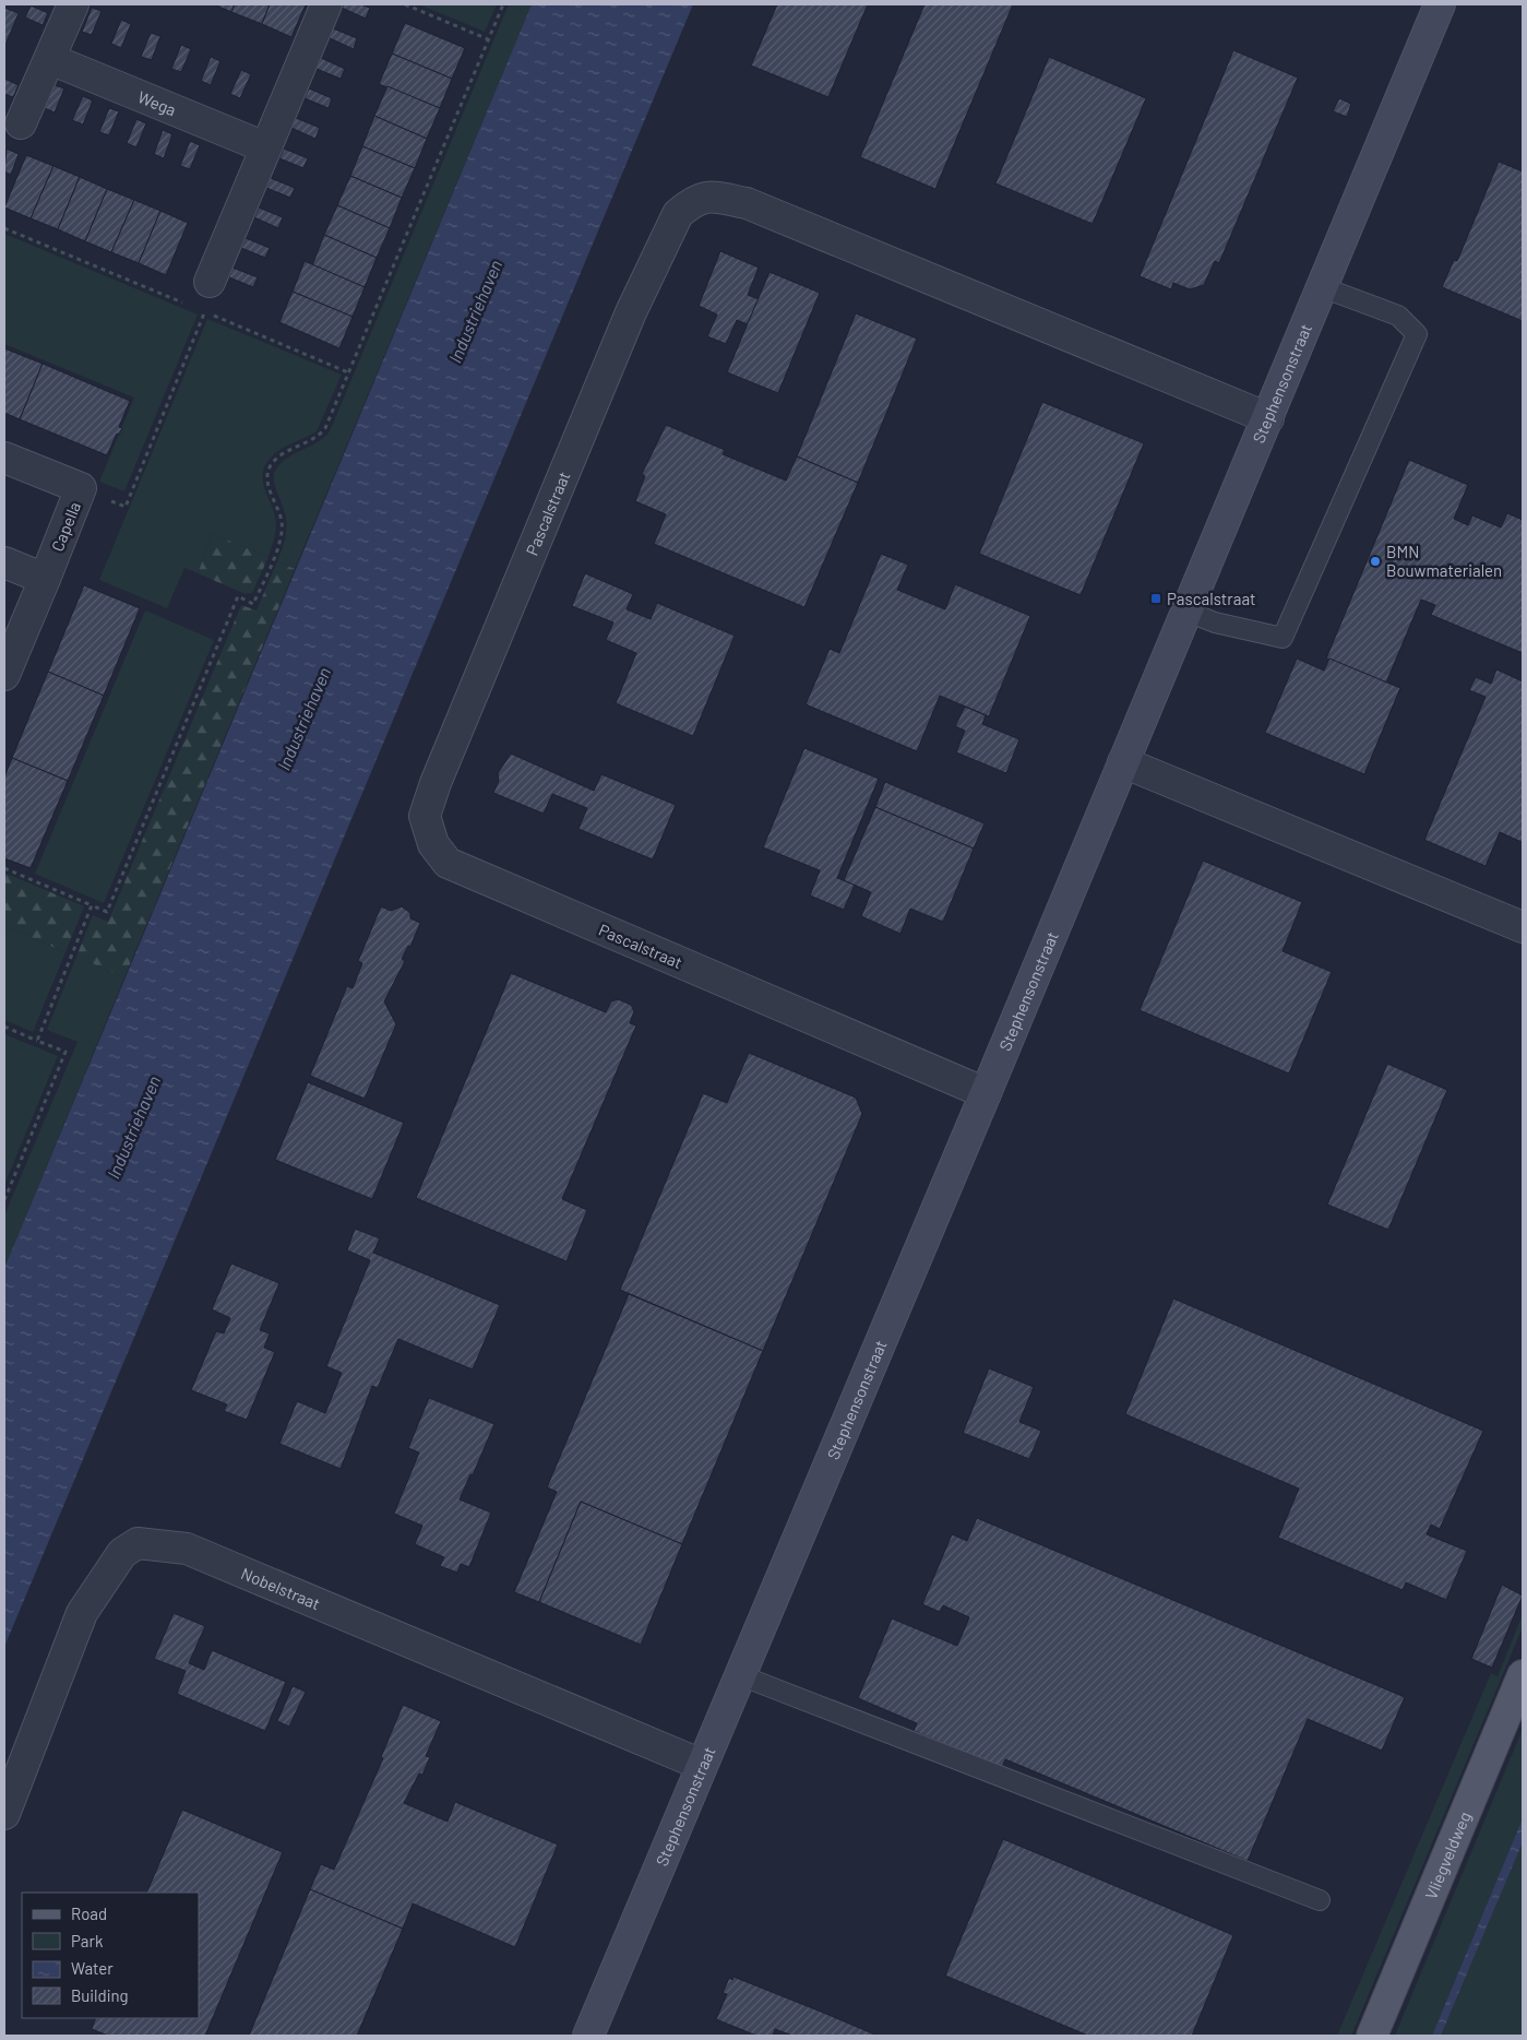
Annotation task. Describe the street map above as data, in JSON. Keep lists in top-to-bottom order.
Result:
{
  "streets": {
    "main road": ["Vliegveldweg"],
    "street": [
      "Wega",
      "Stephensonstraat",
      "Pascalstraat",
      "Capella",
      "Nobelstraat"
    ]
  },
  "crossings": [
    ["Stephensonstraat", "Pascalstraat"],
    ["Stephensonstraat", "Nobelstraat"]
  ],
  "water": ["Industriehaven"],
  "places": {
    "other": ["BMN Bouwmaterialen"],
    "transit": ["Pascalstraat"]
  },
  "legend": [
    "Road",
    "Park",
    "Water",
    "Building"
  ]
}
